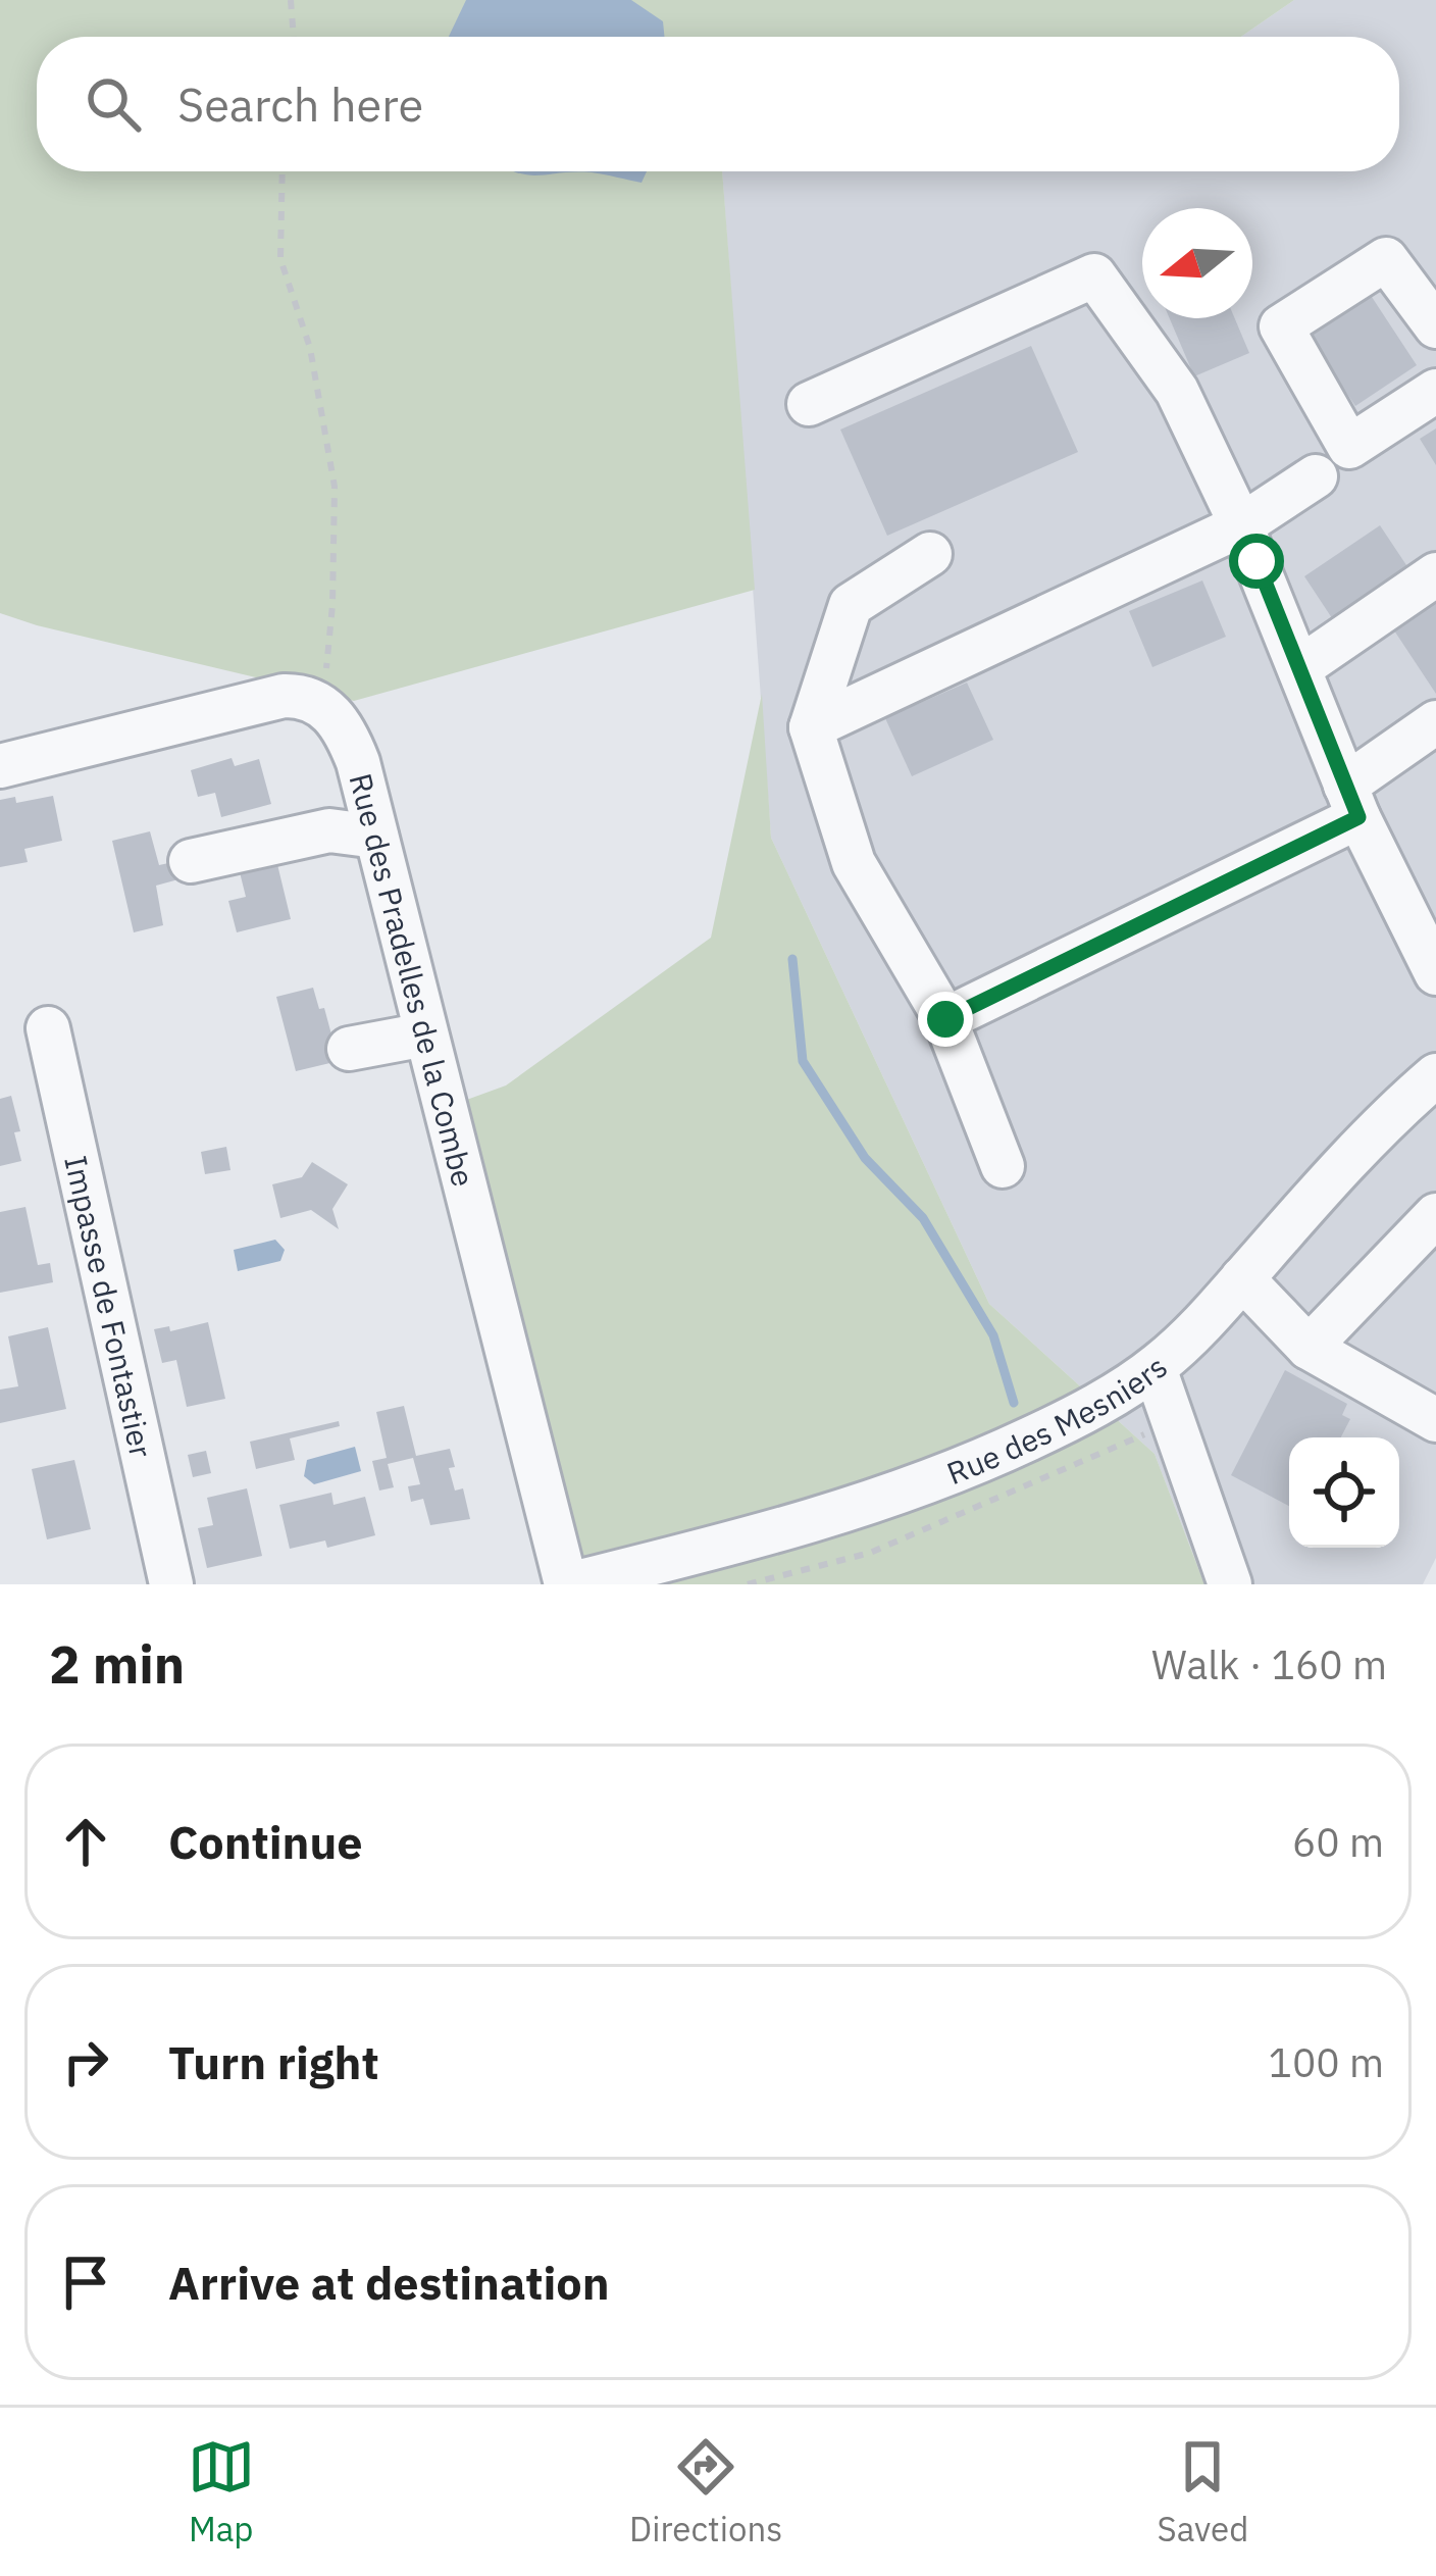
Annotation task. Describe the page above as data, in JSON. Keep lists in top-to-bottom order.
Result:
{
  "streets": {
    "street": ["Rue des Pradelles de la Combe", "Impasse de Fontastier", "Rue des Mesniers"]
  },
  "crossings": [
    ["Rue des Pradelles de la Combe", "Rue des Mesniers"]
  ],
  "north": "left",
  "page": {
    "search": "Search here",
    "heading": ["2 min", "Walk · 160 m"],
    "list": [
      ["Continue", "60 m"],
      ["Turn right", "100 m"],
      "Arrive at destination"
    ],
    "nav": ["Map", "Directions", "Saved"]
  }
}
